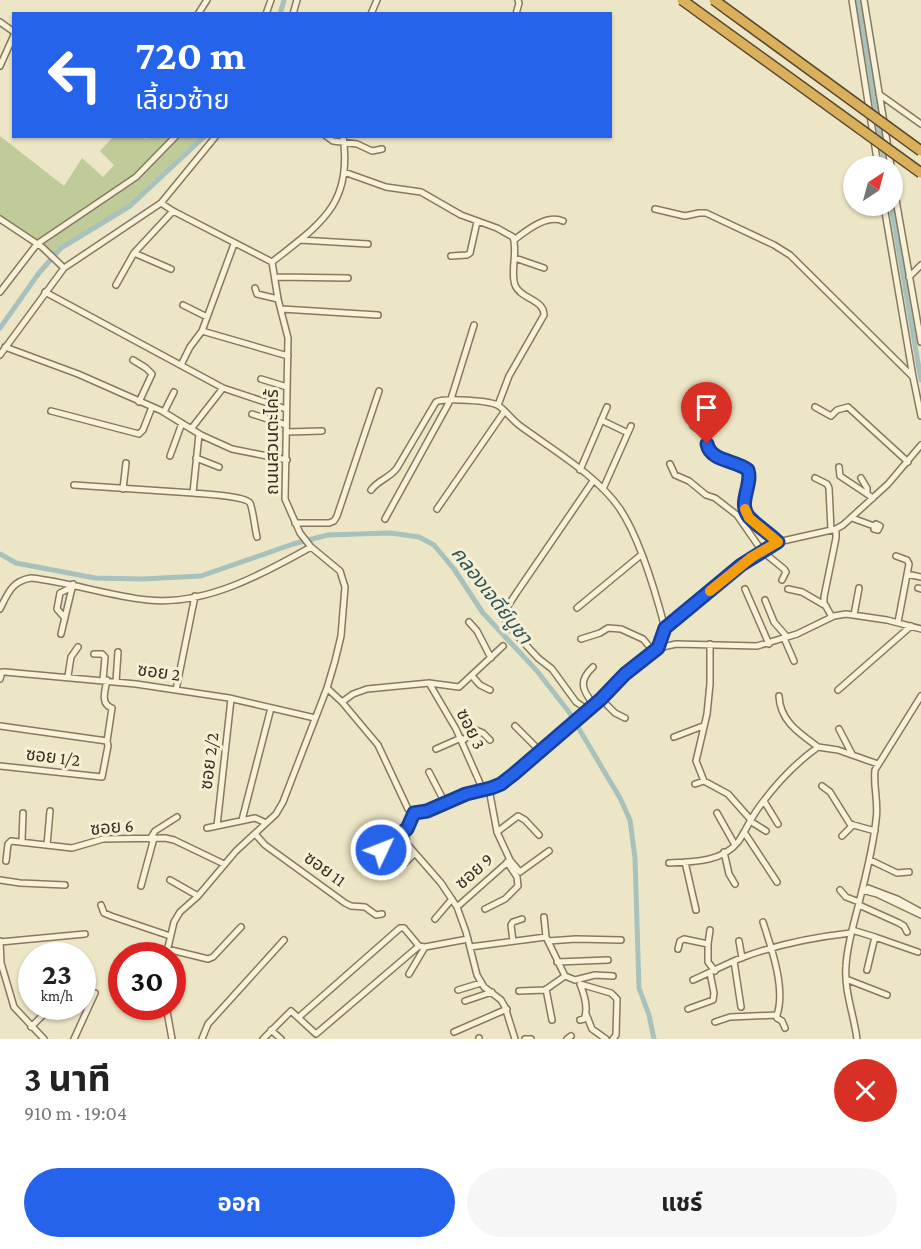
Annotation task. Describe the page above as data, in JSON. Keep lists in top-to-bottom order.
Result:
{
  "streets": {
    "street": [
      "ถนนสวนตะไคร้",
      "ซอย 2",
      "ซอย 3",
      "ซอย 1/2",
      "ซอย 2/2",
      "ซอย 6",
      "ซอย 11",
      "ซอย 9"
    ]
  },
  "crossings": [
    ["ถนนสวนตะไคร้", "ซอย 2"],
    ["ถนนสวนตะไคร้", "ซอย 6"],
    ["ถนนสวนตะไคร้", "ซอย 11"],
    ["ซอย 2", "ซอย 2/2"],
    ["ซอย 3", "ซอย 9"]
  ],
  "water": ["คลองเจดีย์บูชา"],
  "north": "top right",
  "page": {
    "turn": ["720 m", "เลี้ยวซ้าย"],
    "speed": "23 km/h",
    "limit": "30",
    "heading": ["3 นาที", "910 m · 19:04"],
    "buttons": ["ออก", "แชร์"]
  }
}
